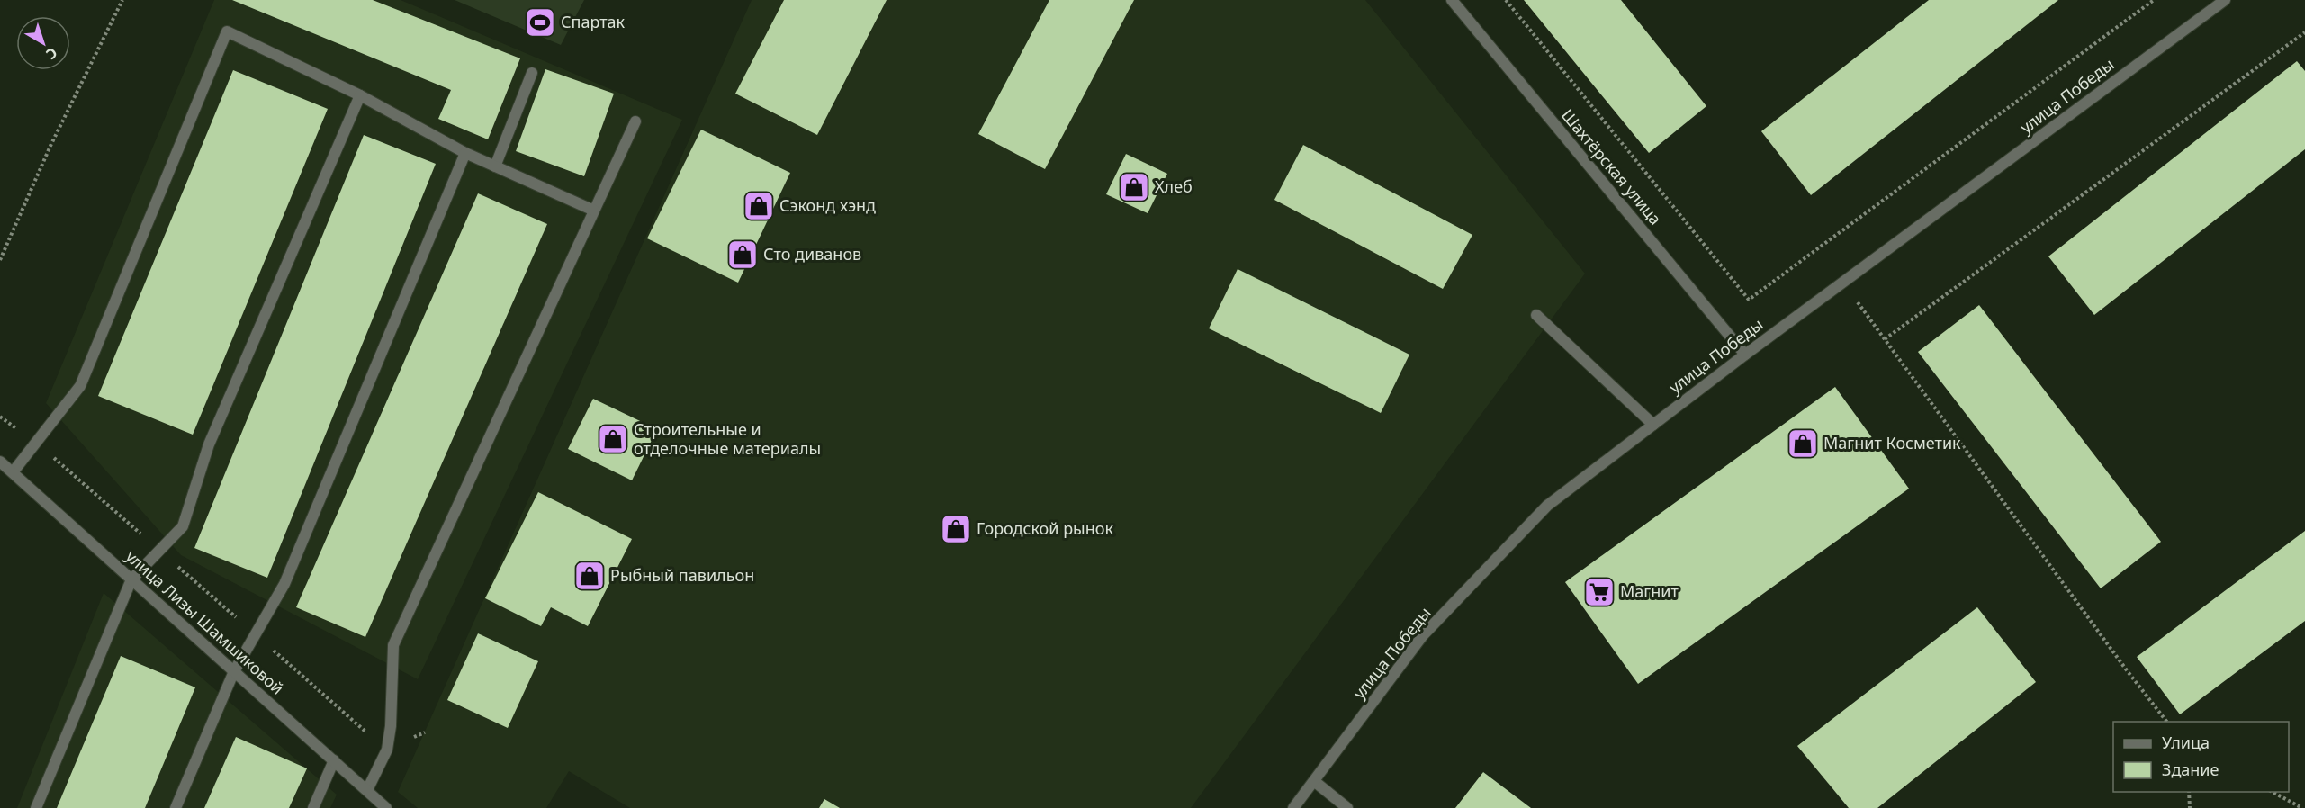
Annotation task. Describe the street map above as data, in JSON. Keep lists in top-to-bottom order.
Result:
{
  "streets": {
    "street": ["улица Победы", "Шахтёрская улица", "улица Лизы Шамшиковой"]
  },
  "crossings": [
    ["улица Победы", "Шахтёрская улица"]
  ],
  "places": {
    "sports": ["Спартак"],
    "shop": [
      "Хлеб",
      "Сэконд хэнд",
      "Сто диванов",
      "Строительные и отделочные материалы",
      "Магнит Косметик",
      "Городской рынок",
      "Рыбный павильон"
    ],
    "supermarket": ["Магнит"]
  },
  "legend": ["Улица", "Здание"],
  "north": "bottom right"
}
